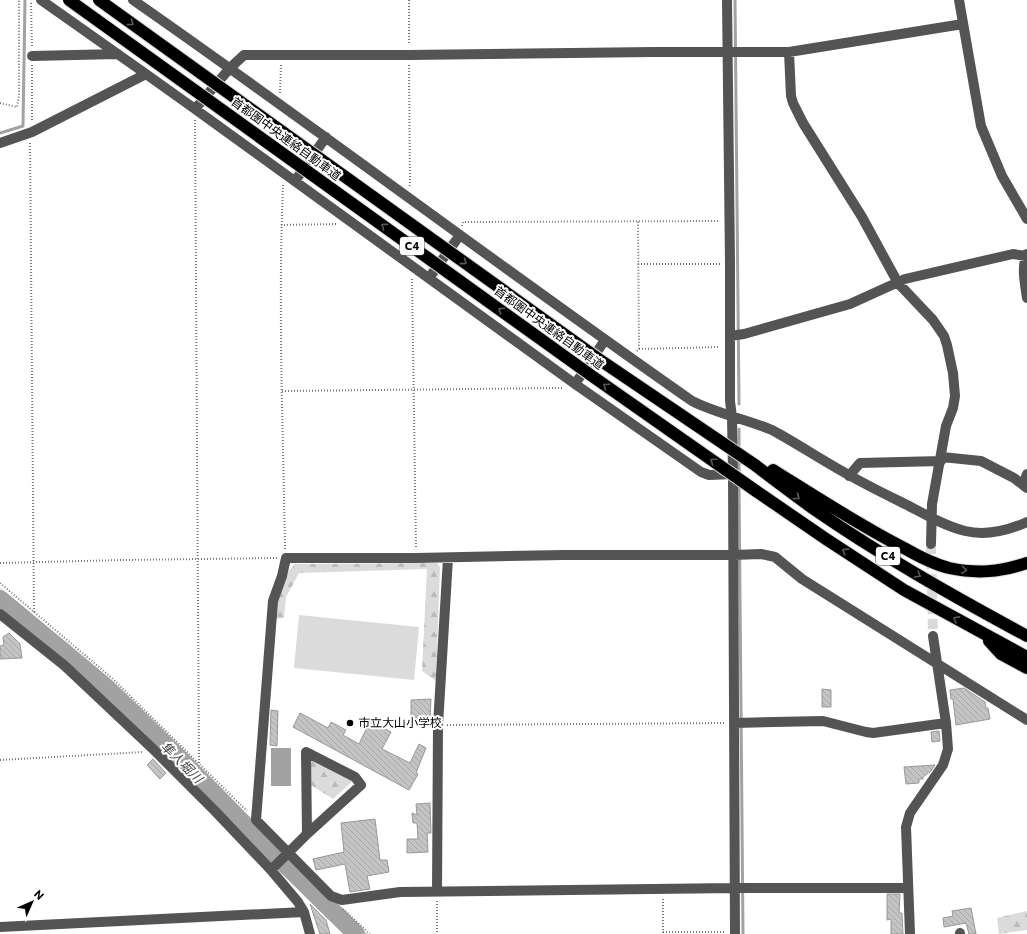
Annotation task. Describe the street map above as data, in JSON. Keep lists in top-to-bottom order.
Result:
{
  "streets": {
    "highway": ["首都圏中央連絡自動車道", "C4"]
  },
  "water": ["隼人堀川"],
  "places": ["市立大山小学校"],
  "north": "top right"
}
